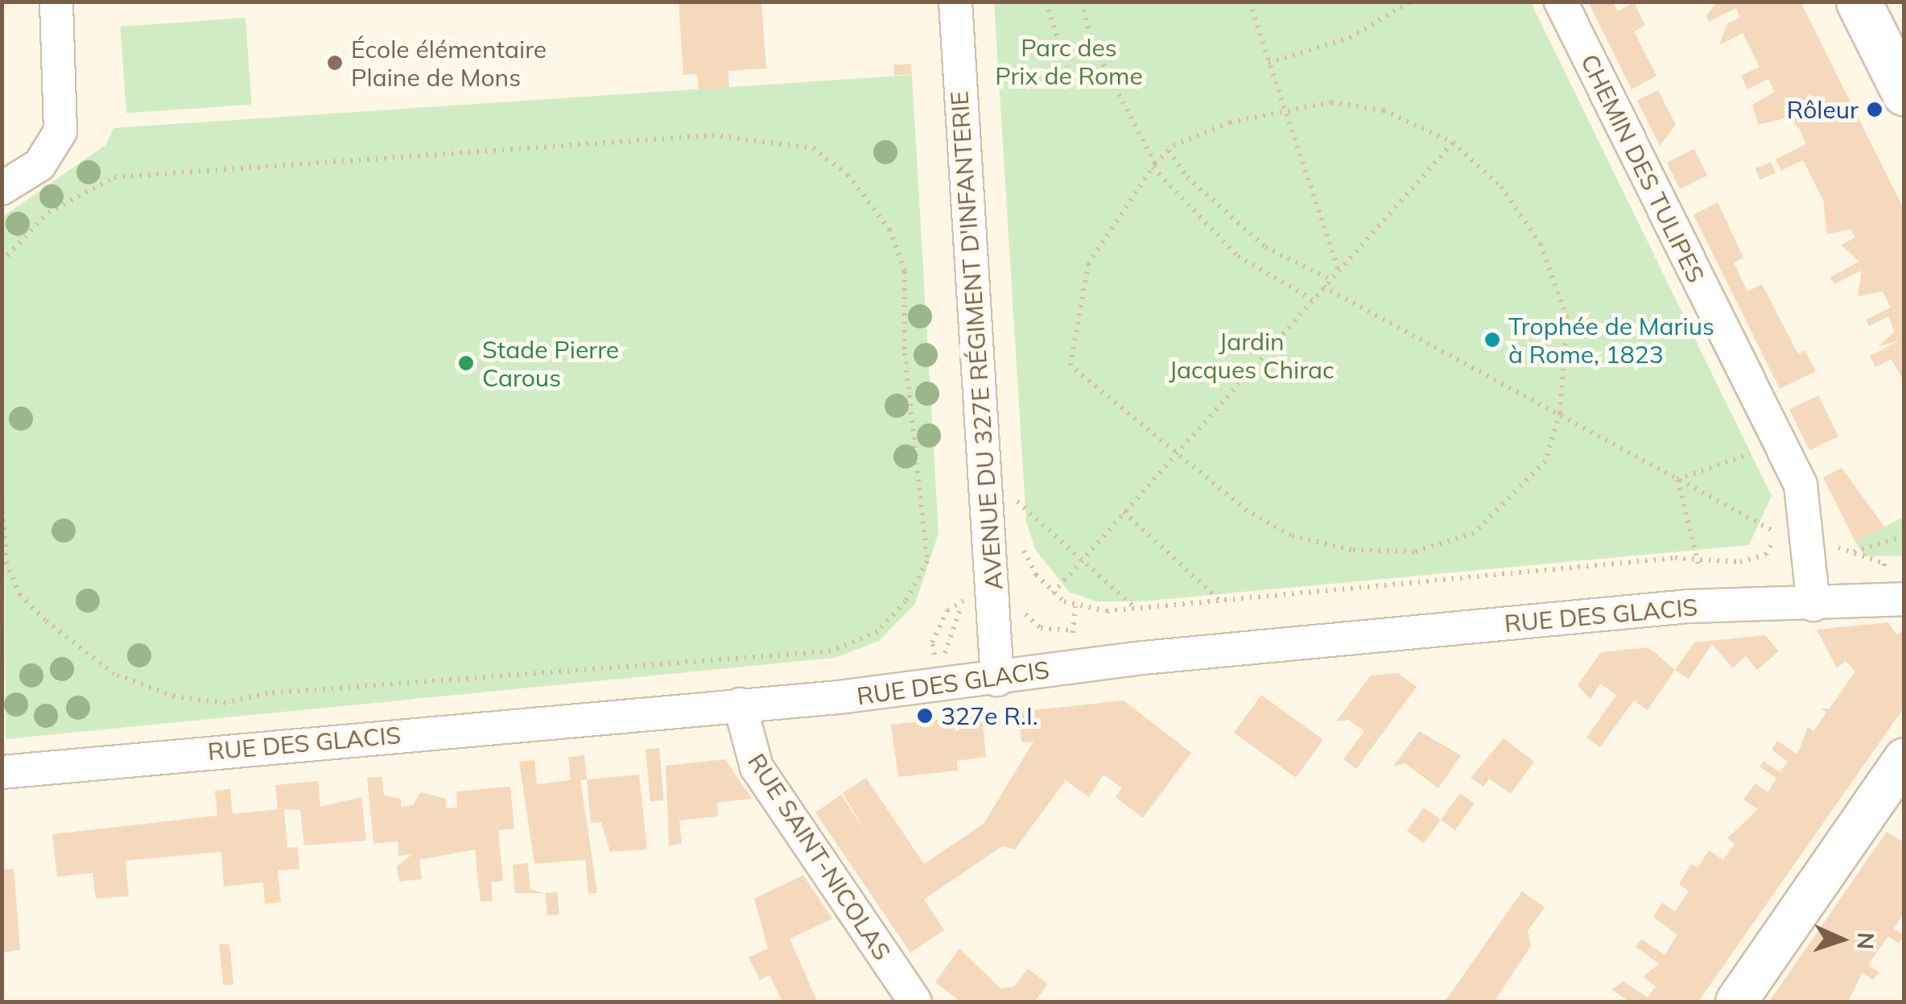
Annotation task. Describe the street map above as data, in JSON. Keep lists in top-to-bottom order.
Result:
{
  "streets": {
    "street": [
      "CHEMIN DES TULIPES",
      "AVENUE DU 327E RÉGIMENT D'INFANTERIE",
      "RUE DES GLACIS",
      "RUE SAINT-NICOLAS"
    ]
  },
  "crossings": [
    ["CHEMIN DES TULIPES", "RUE DES GLACIS"],
    ["AVENUE DU 327E RÉGIMENT D'INFANTERIE", "RUE DES GLACIS"],
    ["RUE DES GLACIS", "RUE SAINT-NICOLAS"]
  ],
  "parks": ["Parc des Prix de Rome", "Jardin Jacques Chirac"],
  "places": [
    "École élémentaire Plaine de Mons",
    "Rôleur",
    "Trophée de Marius à Rome, 1823",
    "Stade Pierre Carous",
    "327e R.I."
  ],
  "north": "right"
}
